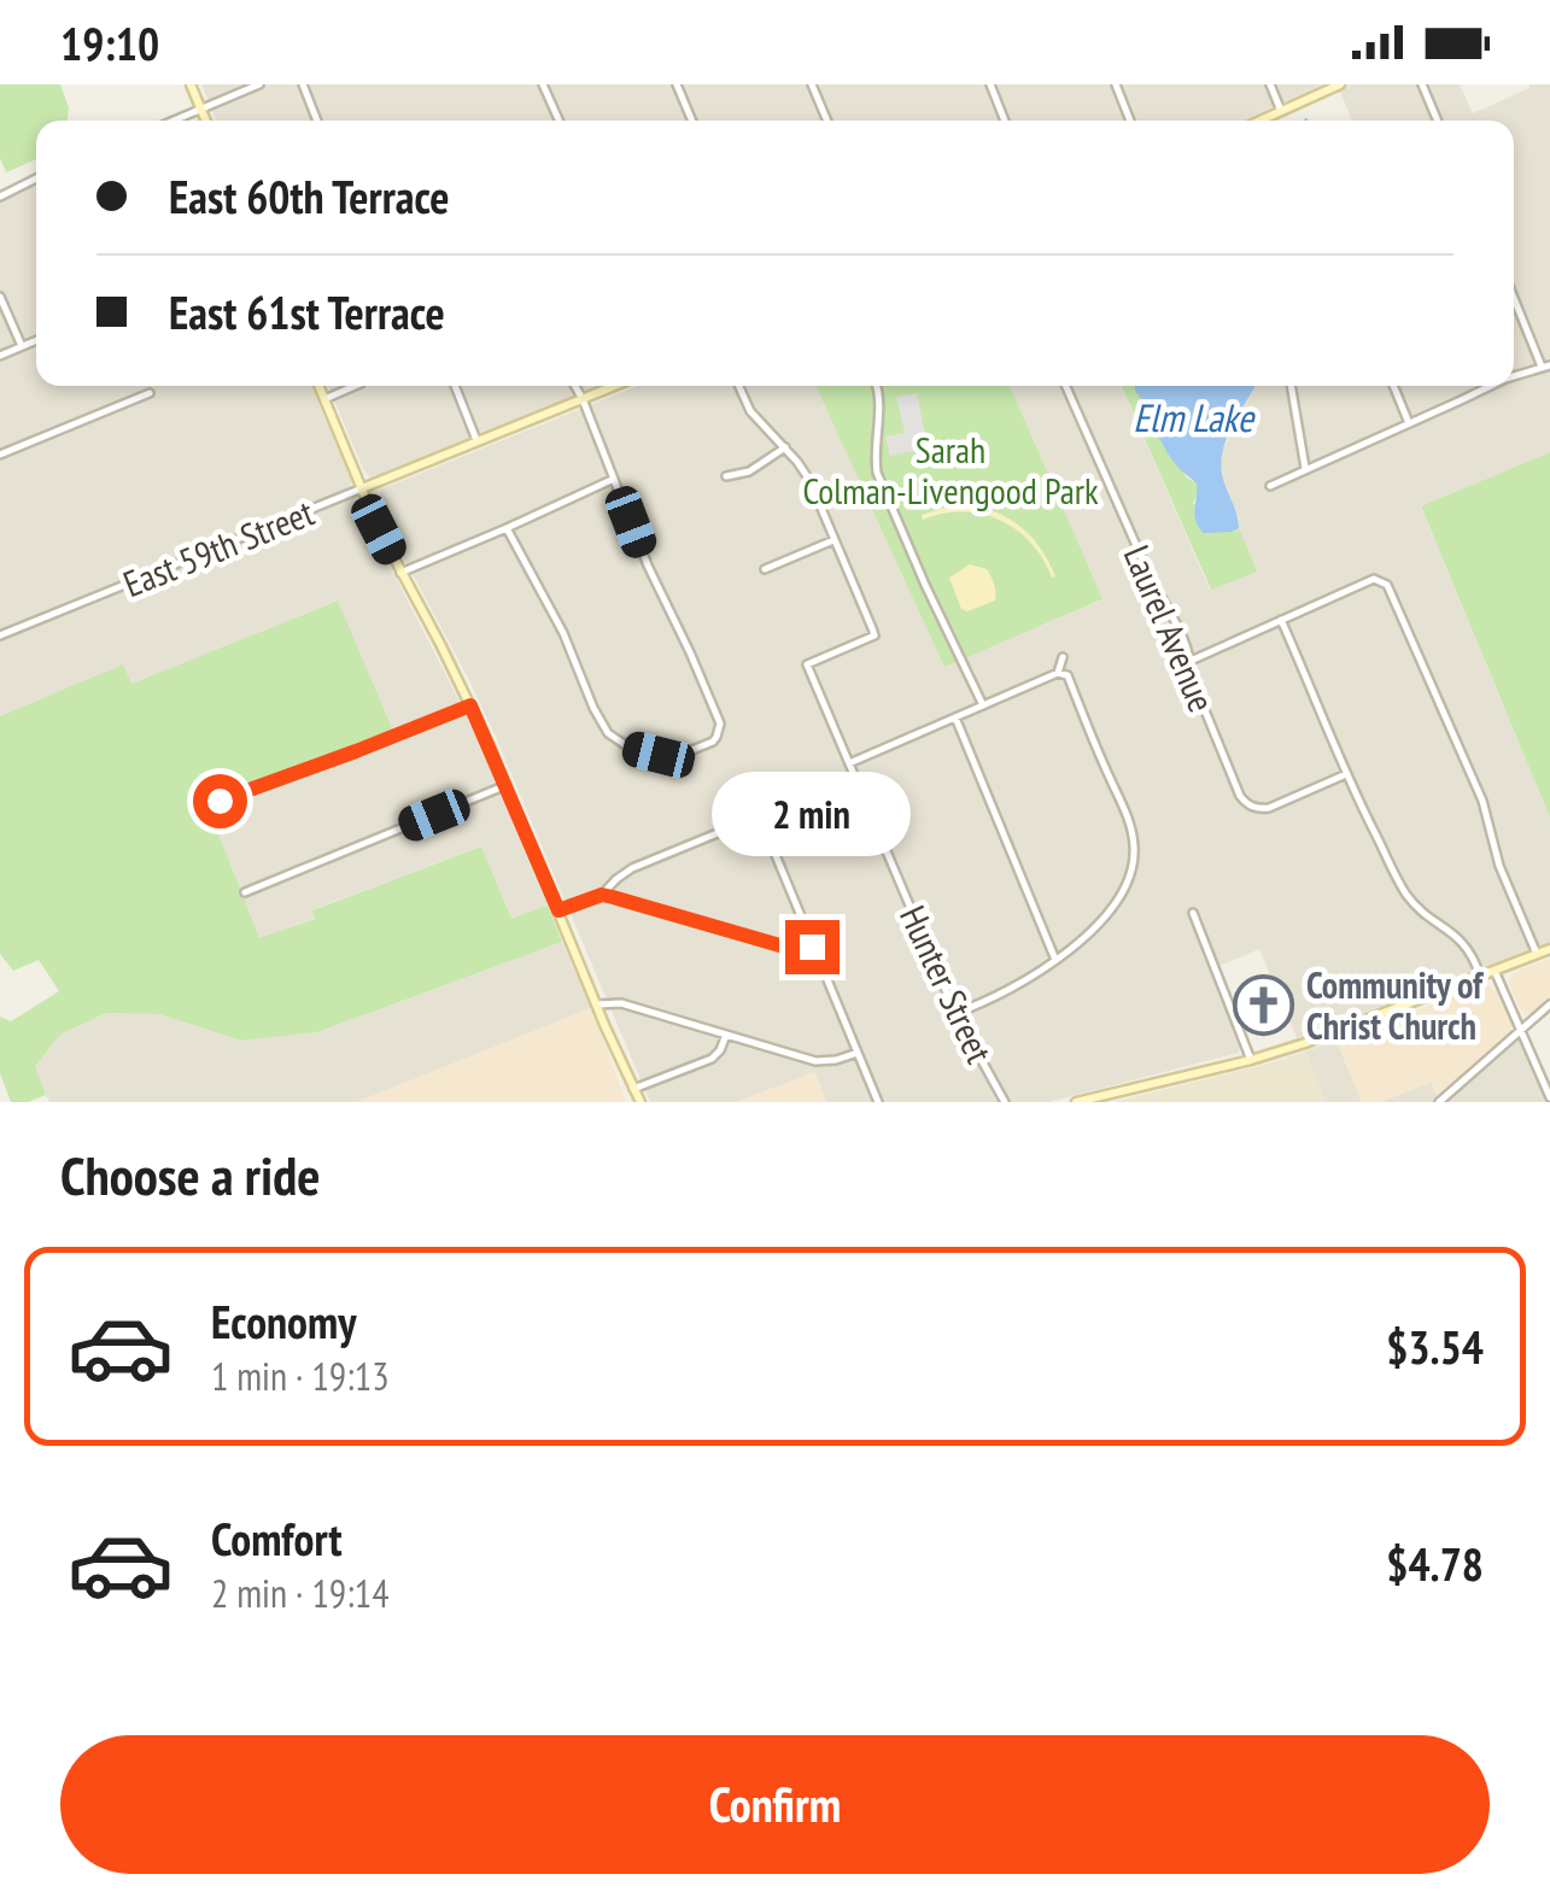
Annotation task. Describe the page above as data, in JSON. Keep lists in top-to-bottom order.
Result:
{
  "streets": {
    "main road": ["East 59th Street"],
    "street": ["Laurel Avenue", "Hunter Street"]
  },
  "water": ["Elm Lake"],
  "parks": ["Sarah Colman-Livengood Park"],
  "places": {
    "church": ["Community of Christ Church"]
  },
  "page": {
    "status": "19:10",
    "banner": ["East 60th Terrace", "East 61st Terrace"],
    "bubble": "2 min",
    "heading": "Choose a ride",
    "list": [
      {
        "name": "Economy",
        "note": "1 min · 19:13",
        "value": "$3.54"
      },
      {
        "name": "Comfort",
        "note": "2 min · 19:14",
        "value": "$4.78"
      }
    ],
    "buttons": "Confirm"
  }
}
